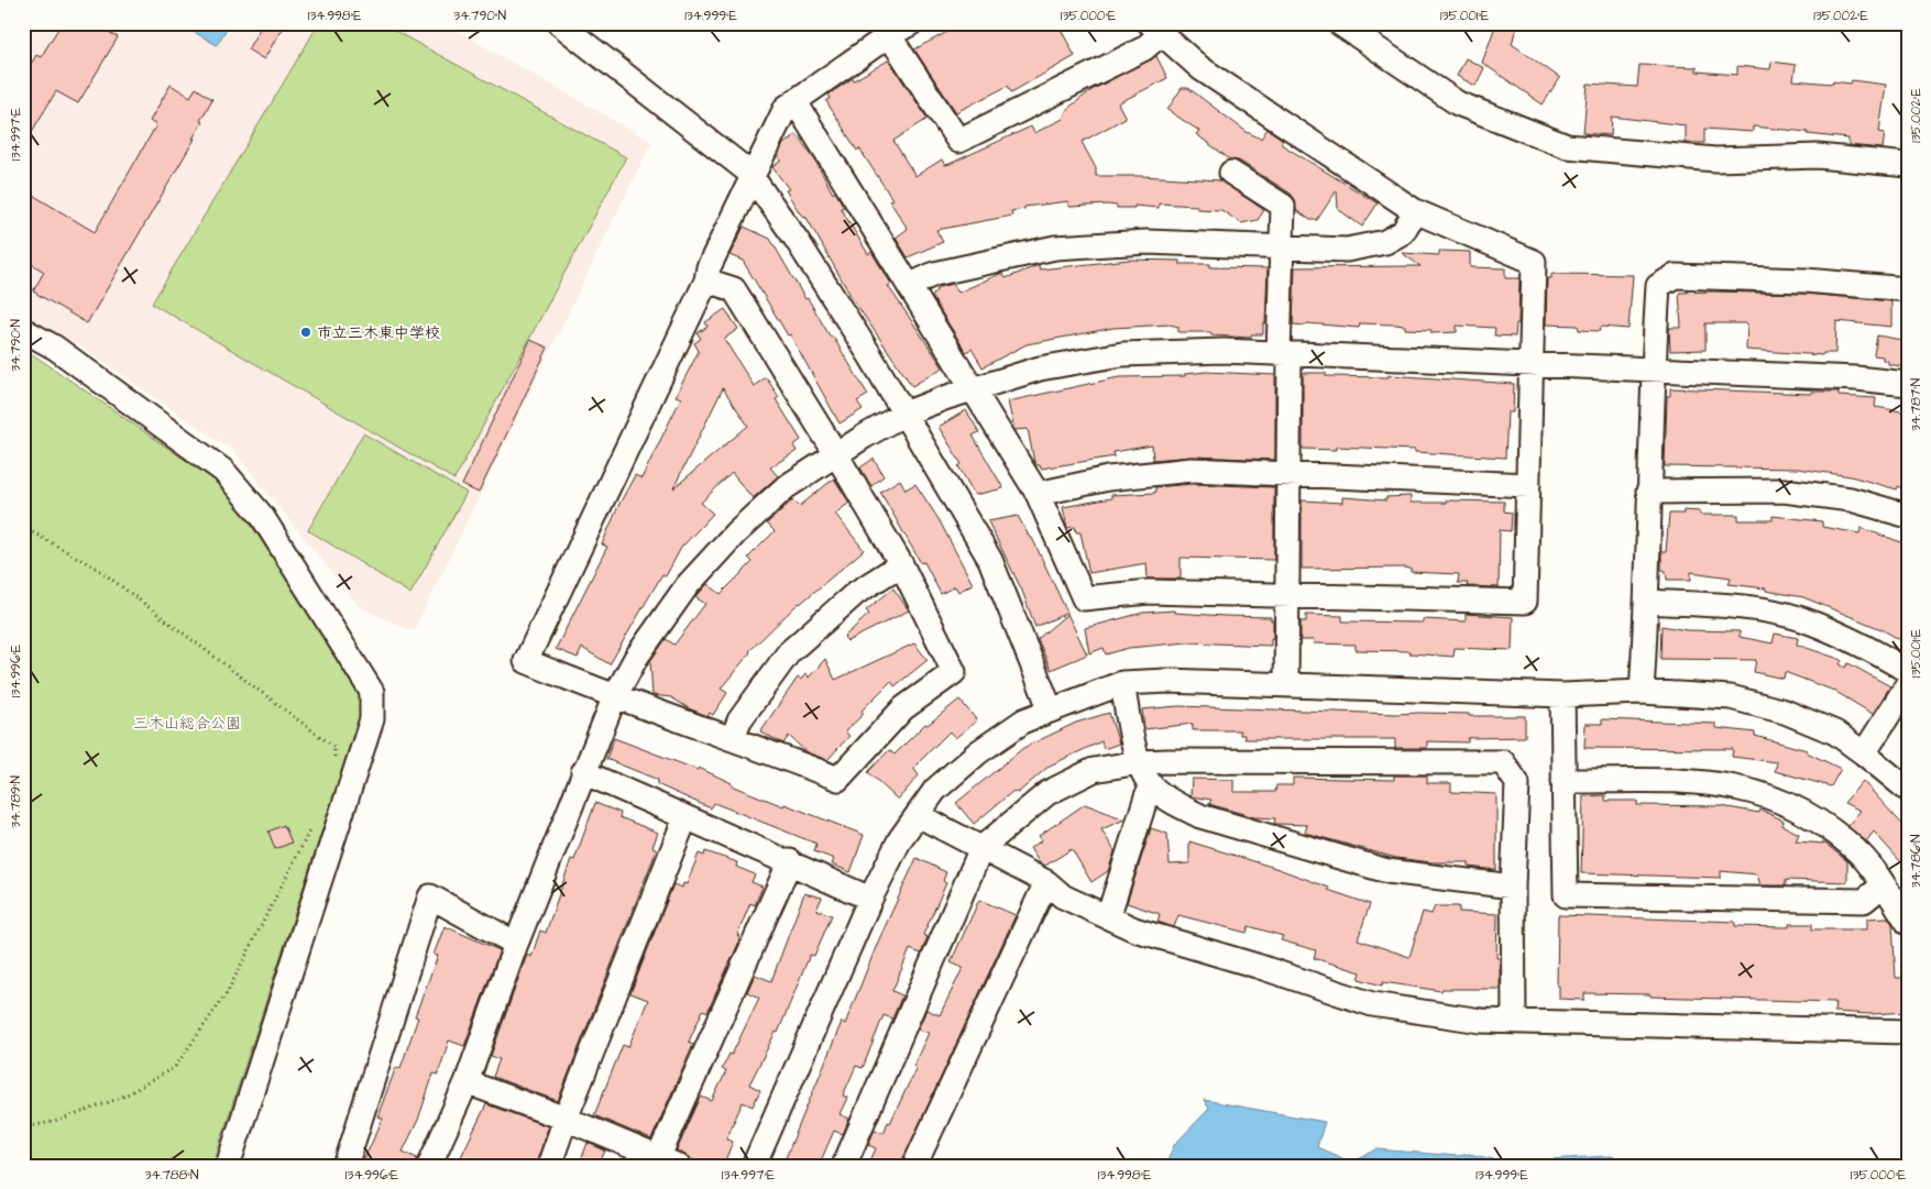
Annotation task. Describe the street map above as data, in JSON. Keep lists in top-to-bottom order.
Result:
{
  "parks": ["三木山総合公園"],
  "places": ["市立三木東中学校"],
  "coordinates": [
    "134.998°E",
    "34.790°N",
    "134.999°E",
    "135.000°E",
    "135.001°E",
    "135.002°E",
    "134.997°E",
    "34.787°N",
    "134.996°E",
    "34.789°N",
    "34.786°N",
    "34.788°N"
  ]
}
